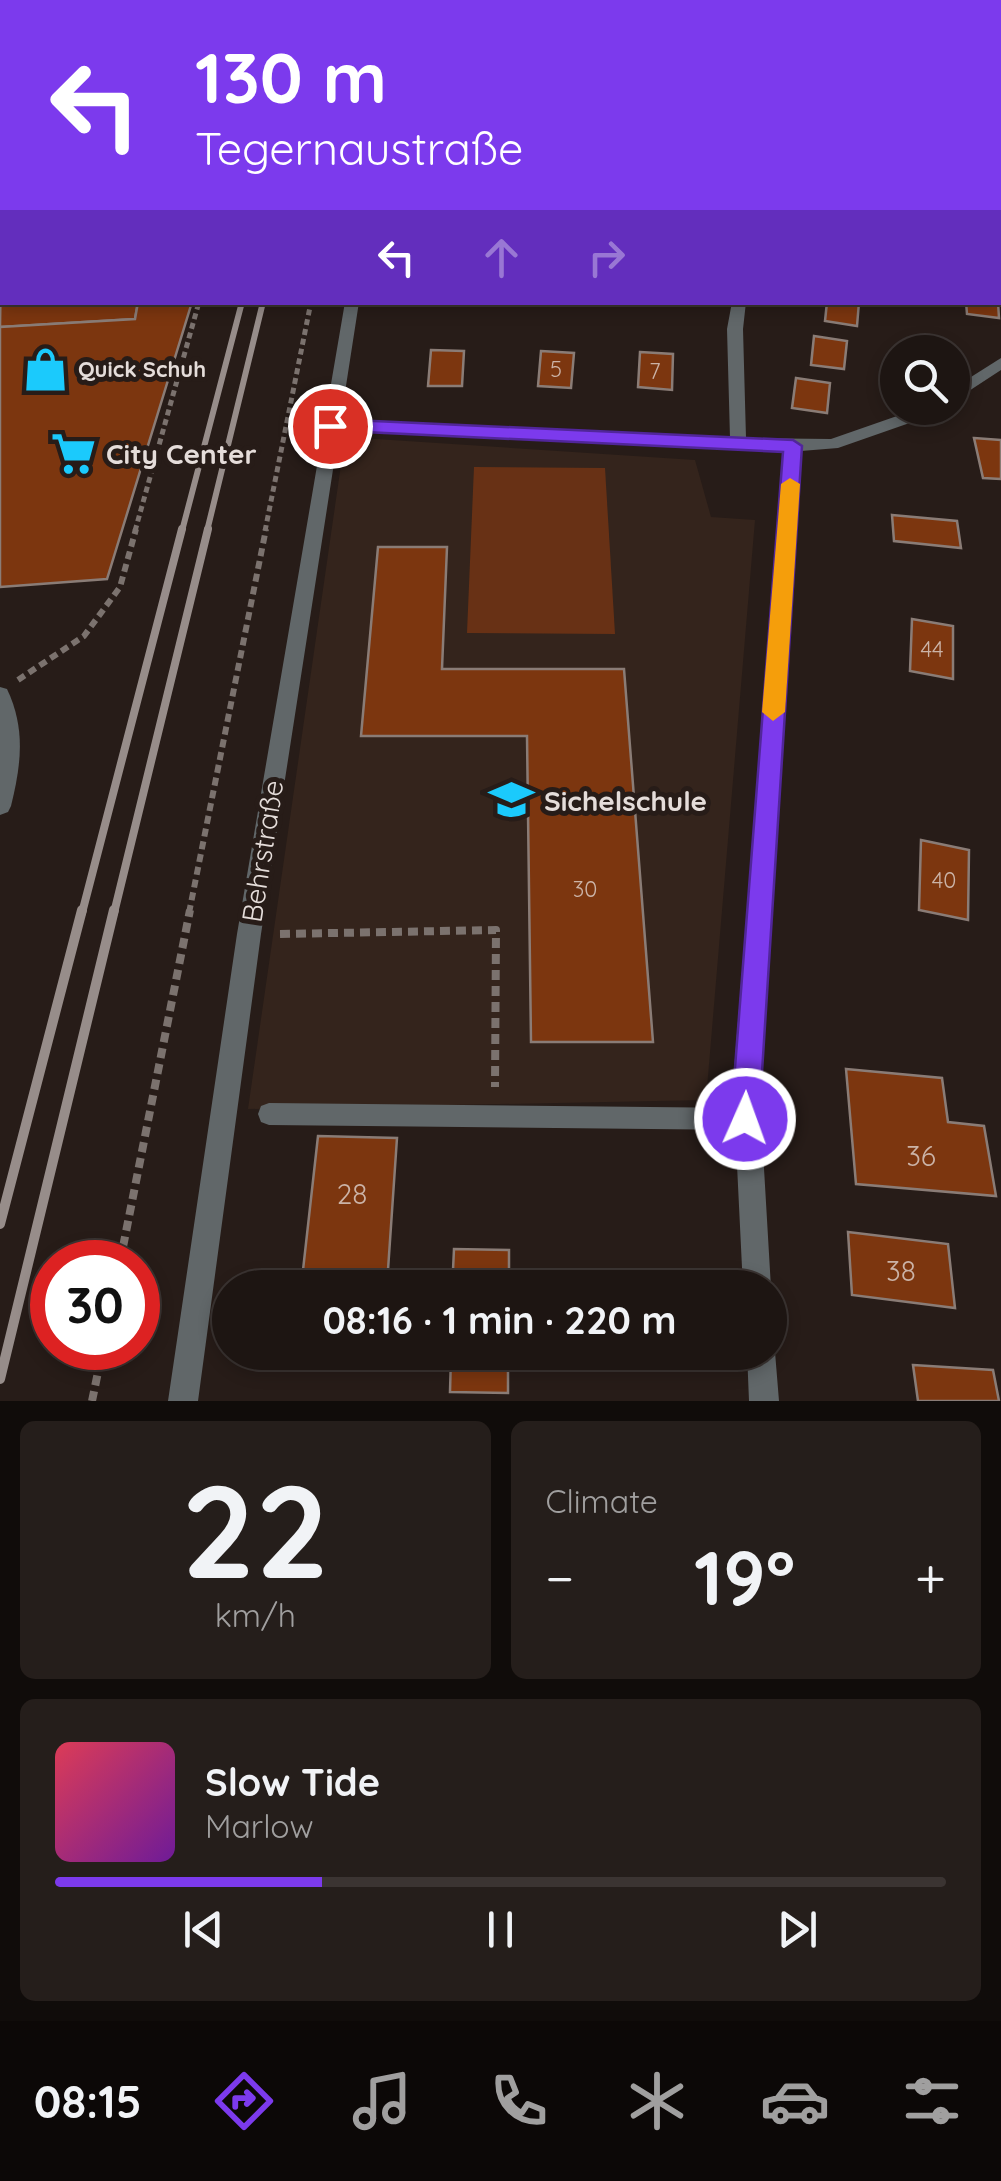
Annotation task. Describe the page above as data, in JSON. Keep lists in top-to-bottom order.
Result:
{
  "streets": {
    "street": ["Behrstraße"]
  },
  "places": {
    "shop": ["Quick Schuh"],
    "supermarket": ["City Center"],
    "school or university": ["Sichelschule"]
  },
  "house_numbers": [
    "5",
    "7",
    "44",
    "40",
    "30",
    "36",
    "28",
    "38"
  ],
  "page": {
    "turn": ["130 m", "Tegernaustraße"],
    "limit": "30",
    "trip": "08:16 · 1 min · 220 m",
    "tile": [
      ["22", "km/h"],
      "Climate"
    ],
    "heat": ["−", "19°", "+"],
    "song": ["Slow Tide", "Marlow"],
    "tabs": "08:15"
  }
}
